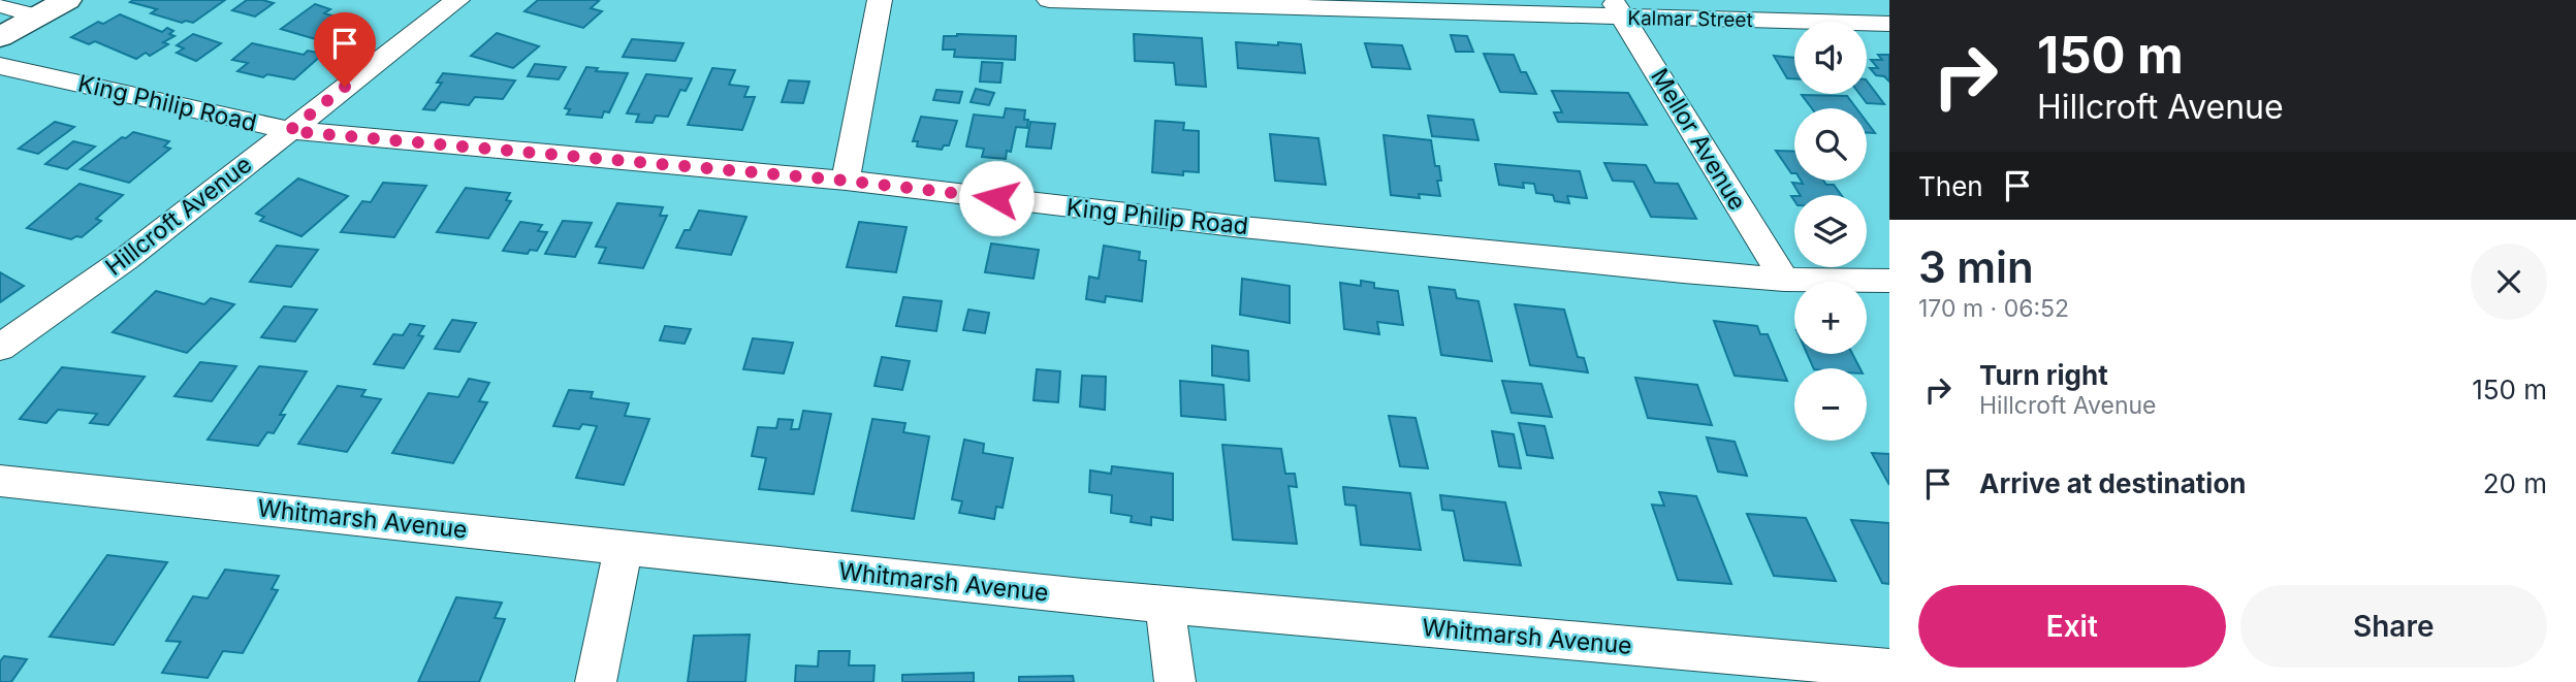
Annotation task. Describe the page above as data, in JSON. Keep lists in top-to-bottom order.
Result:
{
  "streets": {
    "street": [
      "Kalmar Street",
      "King Philip Road",
      "Mellor Avenue",
      "Hillcroft Avenue",
      "Whitmarsh Avenue"
    ]
  },
  "crossings": [
    ["Kalmar Street", "Mellor Avenue"],
    ["King Philip Road", "Mellor Avenue"],
    ["King Philip Road", "Hillcroft Avenue"]
  ],
  "page": {
    "turn": ["150 m", "Hillcroft Avenue"],
    "map_buttons": ["+", "−"],
    "then": "Then",
    "heading": ["3 min", "170 m · 06:52"],
    "list": [
      {
        "name": "Turn right",
        "note": "Hillcroft Avenue",
        "value": "150 m"
      },
      {
        "name": "Arrive at destination",
        "value": "20 m"
      }
    ],
    "buttons": ["Exit", "Share"]
  }
}
